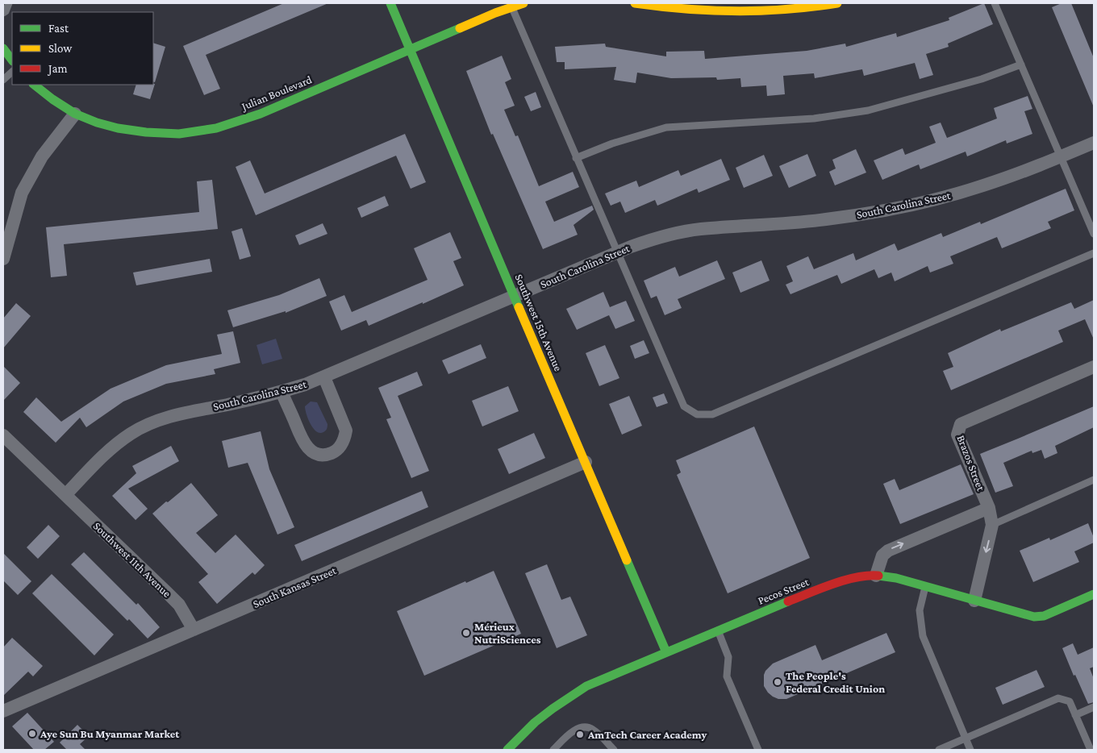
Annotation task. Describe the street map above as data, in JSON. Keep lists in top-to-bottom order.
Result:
{
  "streets": {
    "main road": ["Julian Boulevard", "Southwest 15th Avenue", "Pecos Street"],
    "street": [
      "South Carolina Street",
      "Brazos Street",
      "Southwest 11th Avenue",
      "South Kansas Street"
    ]
  },
  "crossings": [
    ["Julian Boulevard", "Southwest 15th Avenue"],
    ["South Carolina Street", "Southwest 15th Avenue"],
    ["South Carolina Street", "Southwest 11th Avenue"],
    ["Southwest 15th Avenue", "South Kansas Street"],
    ["Southwest 15th Avenue", "Pecos Street"],
    ["Southwest 11th Avenue", "South Kansas Street"]
  ],
  "places": [
    "Mérieux NutriSciences",
    "The People's Federal Credit Union",
    "Aye Sun Bu Myanmar Market",
    "AmTech Career Academy"
  ],
  "legend": ["Fast", "Slow", "Jam"]
}
